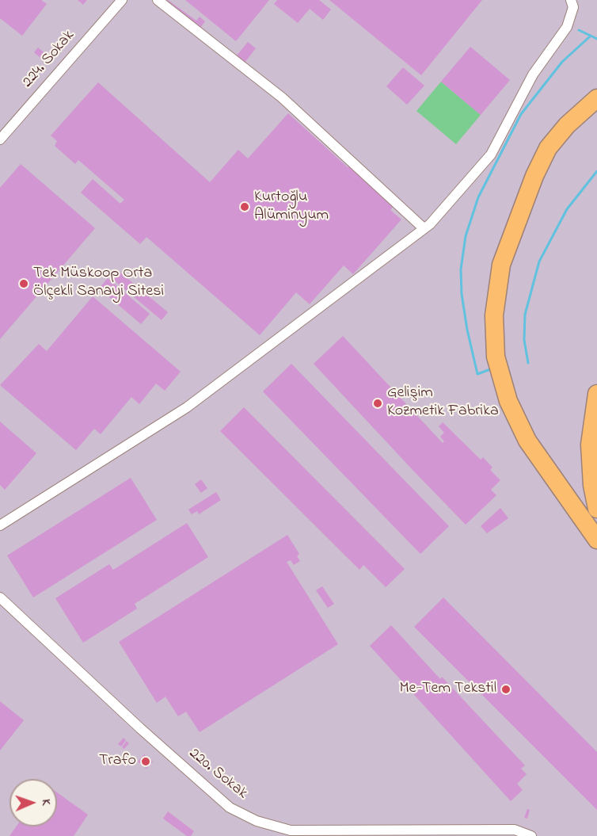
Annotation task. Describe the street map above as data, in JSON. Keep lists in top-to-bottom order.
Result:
{
  "streets": {
    "street": ["224. Sokak", "220. Sokak"]
  },
  "places": [
    "Kurtoğlu Alüminyum",
    "Tek Müskoop Orta Ölçekli Sanayi Sitesi",
    "Gelişim Kozmetik Fabrika",
    "Me-Tem Tekstil",
    "Trafo"
  ],
  "north": "right"
}
